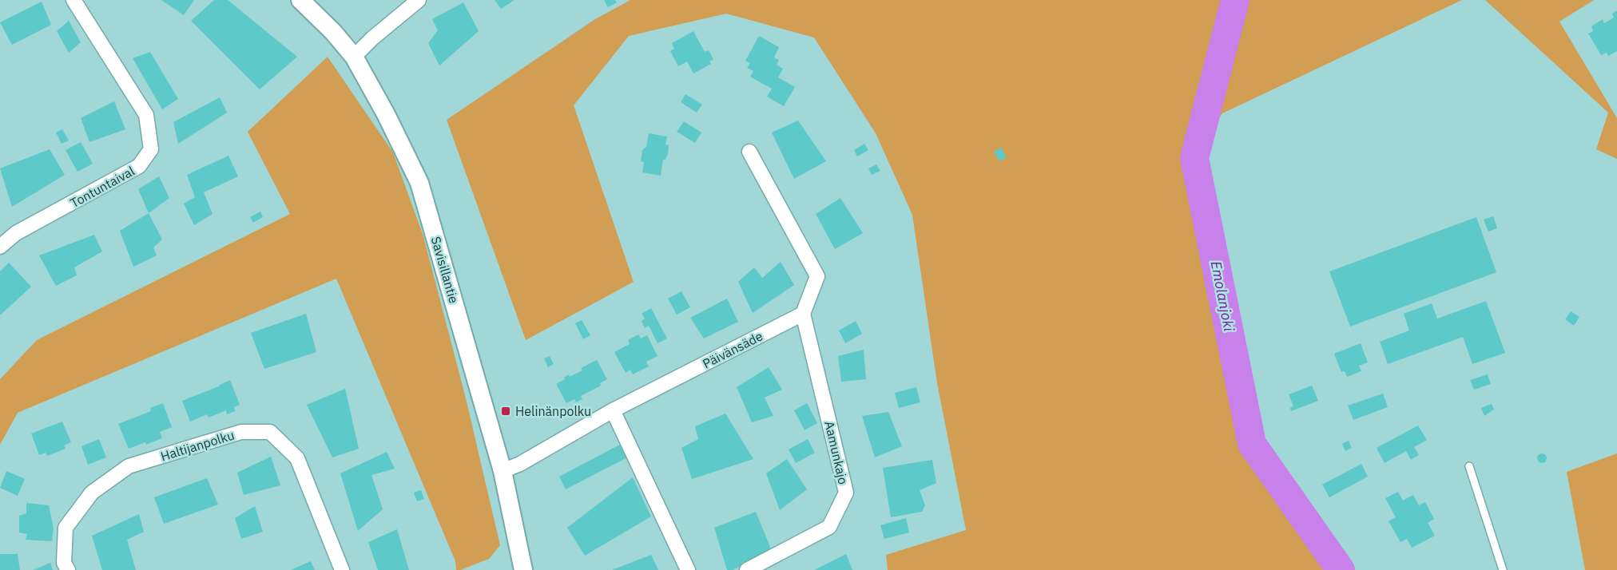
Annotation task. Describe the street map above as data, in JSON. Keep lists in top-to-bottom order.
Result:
{
  "streets": {
    "street": [
      "Tontuntaival",
      "Savisillantie",
      "Päivänsäde",
      "Haltijanpolku",
      "Aamunkajo"
    ]
  },
  "crossings": [
    ["Savisillantie", "Päivänsäde"],
    ["Päivänsäde", "Aamunkajo"]
  ],
  "water": ["Emolanjoki"],
  "places": {
    "transit": ["Helinänpolku"]
  }
}
